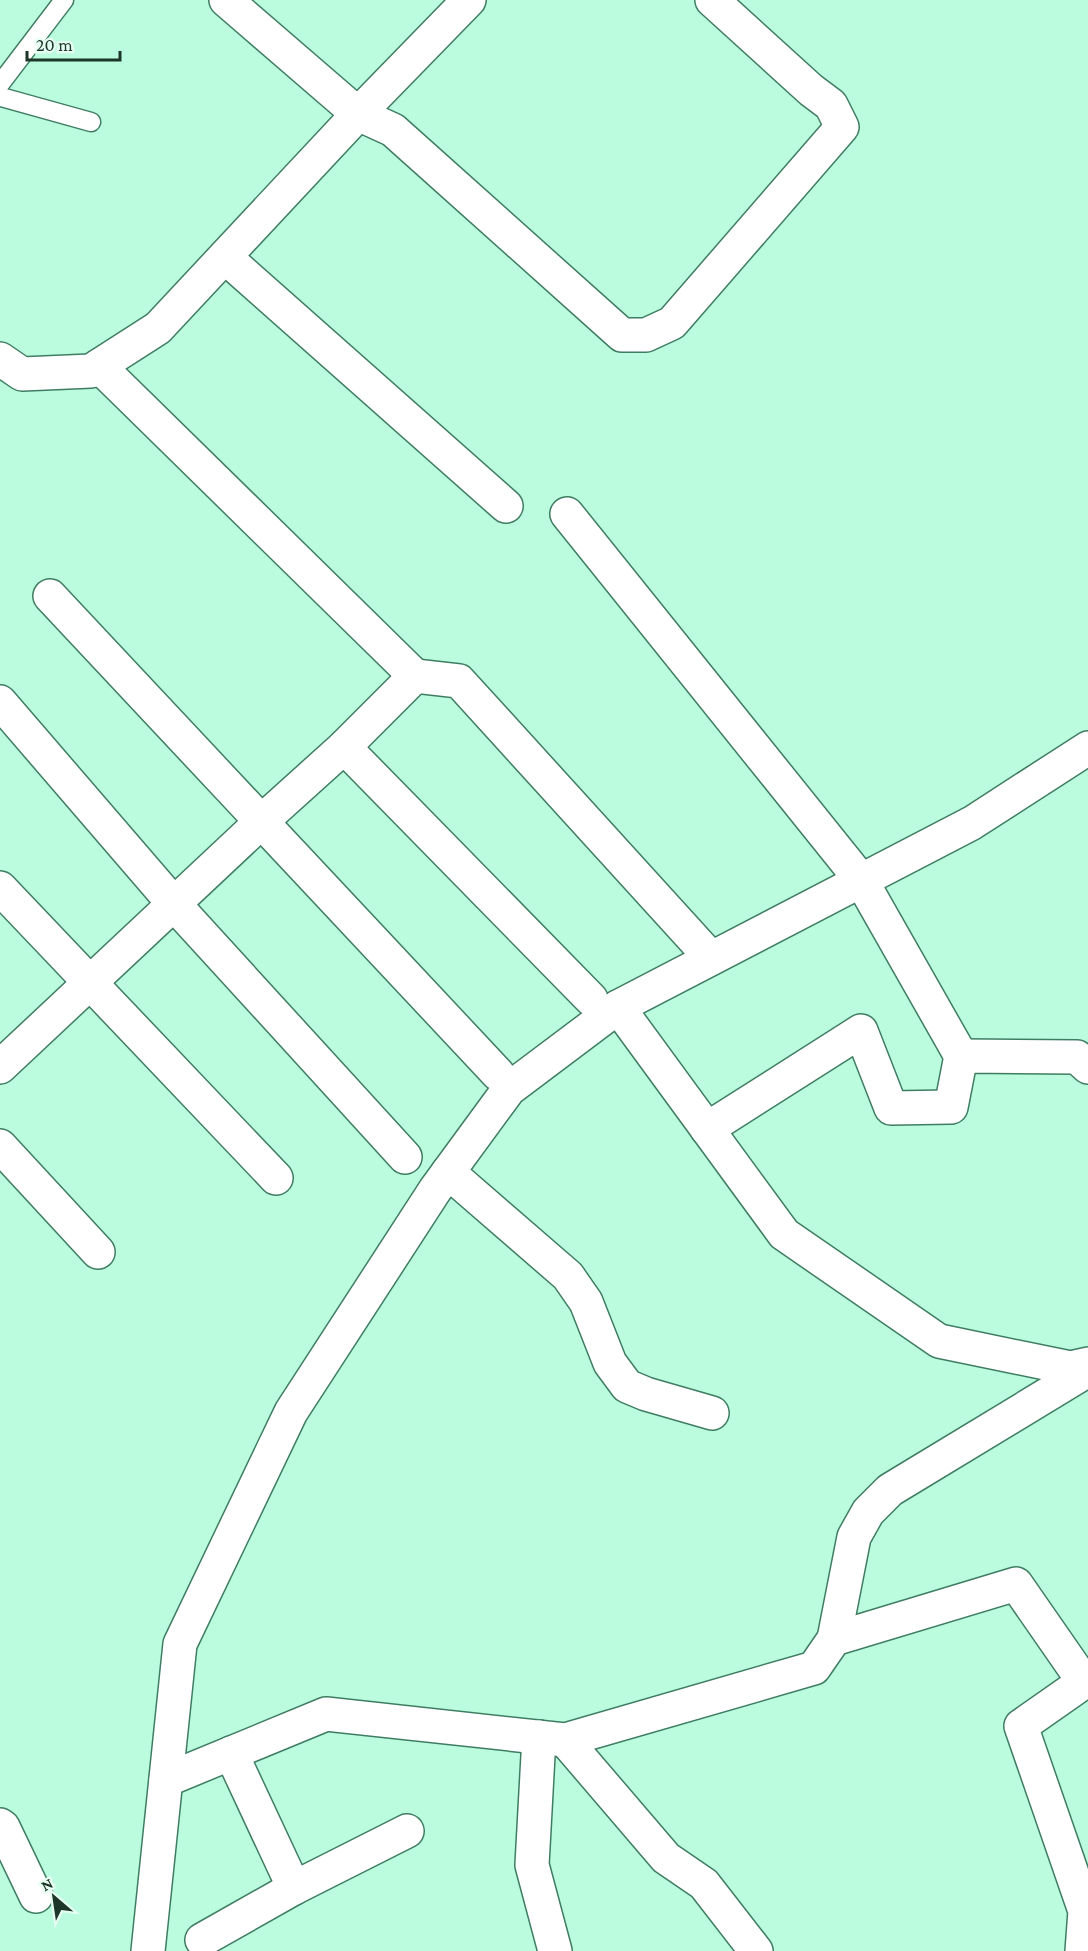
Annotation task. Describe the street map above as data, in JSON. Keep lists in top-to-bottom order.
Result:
{
  "scale_bar": "20 m",
  "north": "top left"
}
